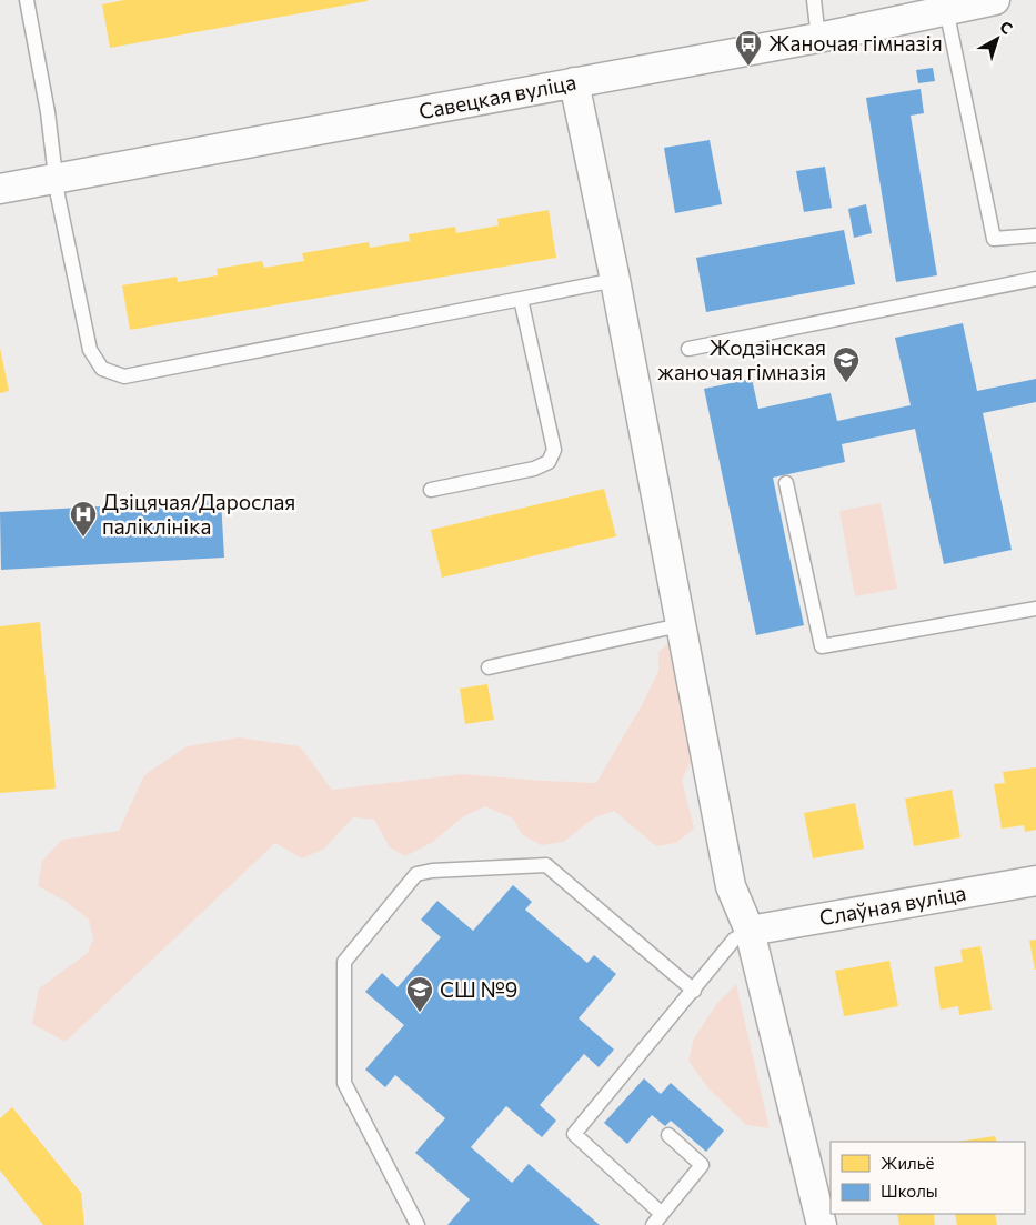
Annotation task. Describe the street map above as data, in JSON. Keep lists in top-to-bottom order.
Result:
{
  "streets": {
    "street": ["Савецкая вуліца", "Слаўная вуліца"]
  },
  "places": {
    "bus stop": ["Жаночая гімназія"],
    "school or university": ["Жодзінская жаночая гімназія", "СШ №9"],
    "hospital": ["Дзіцячая/Дарослая паліклініка"]
  },
  "legend": ["Жильё", "Школы"],
  "north": "top right"
}
